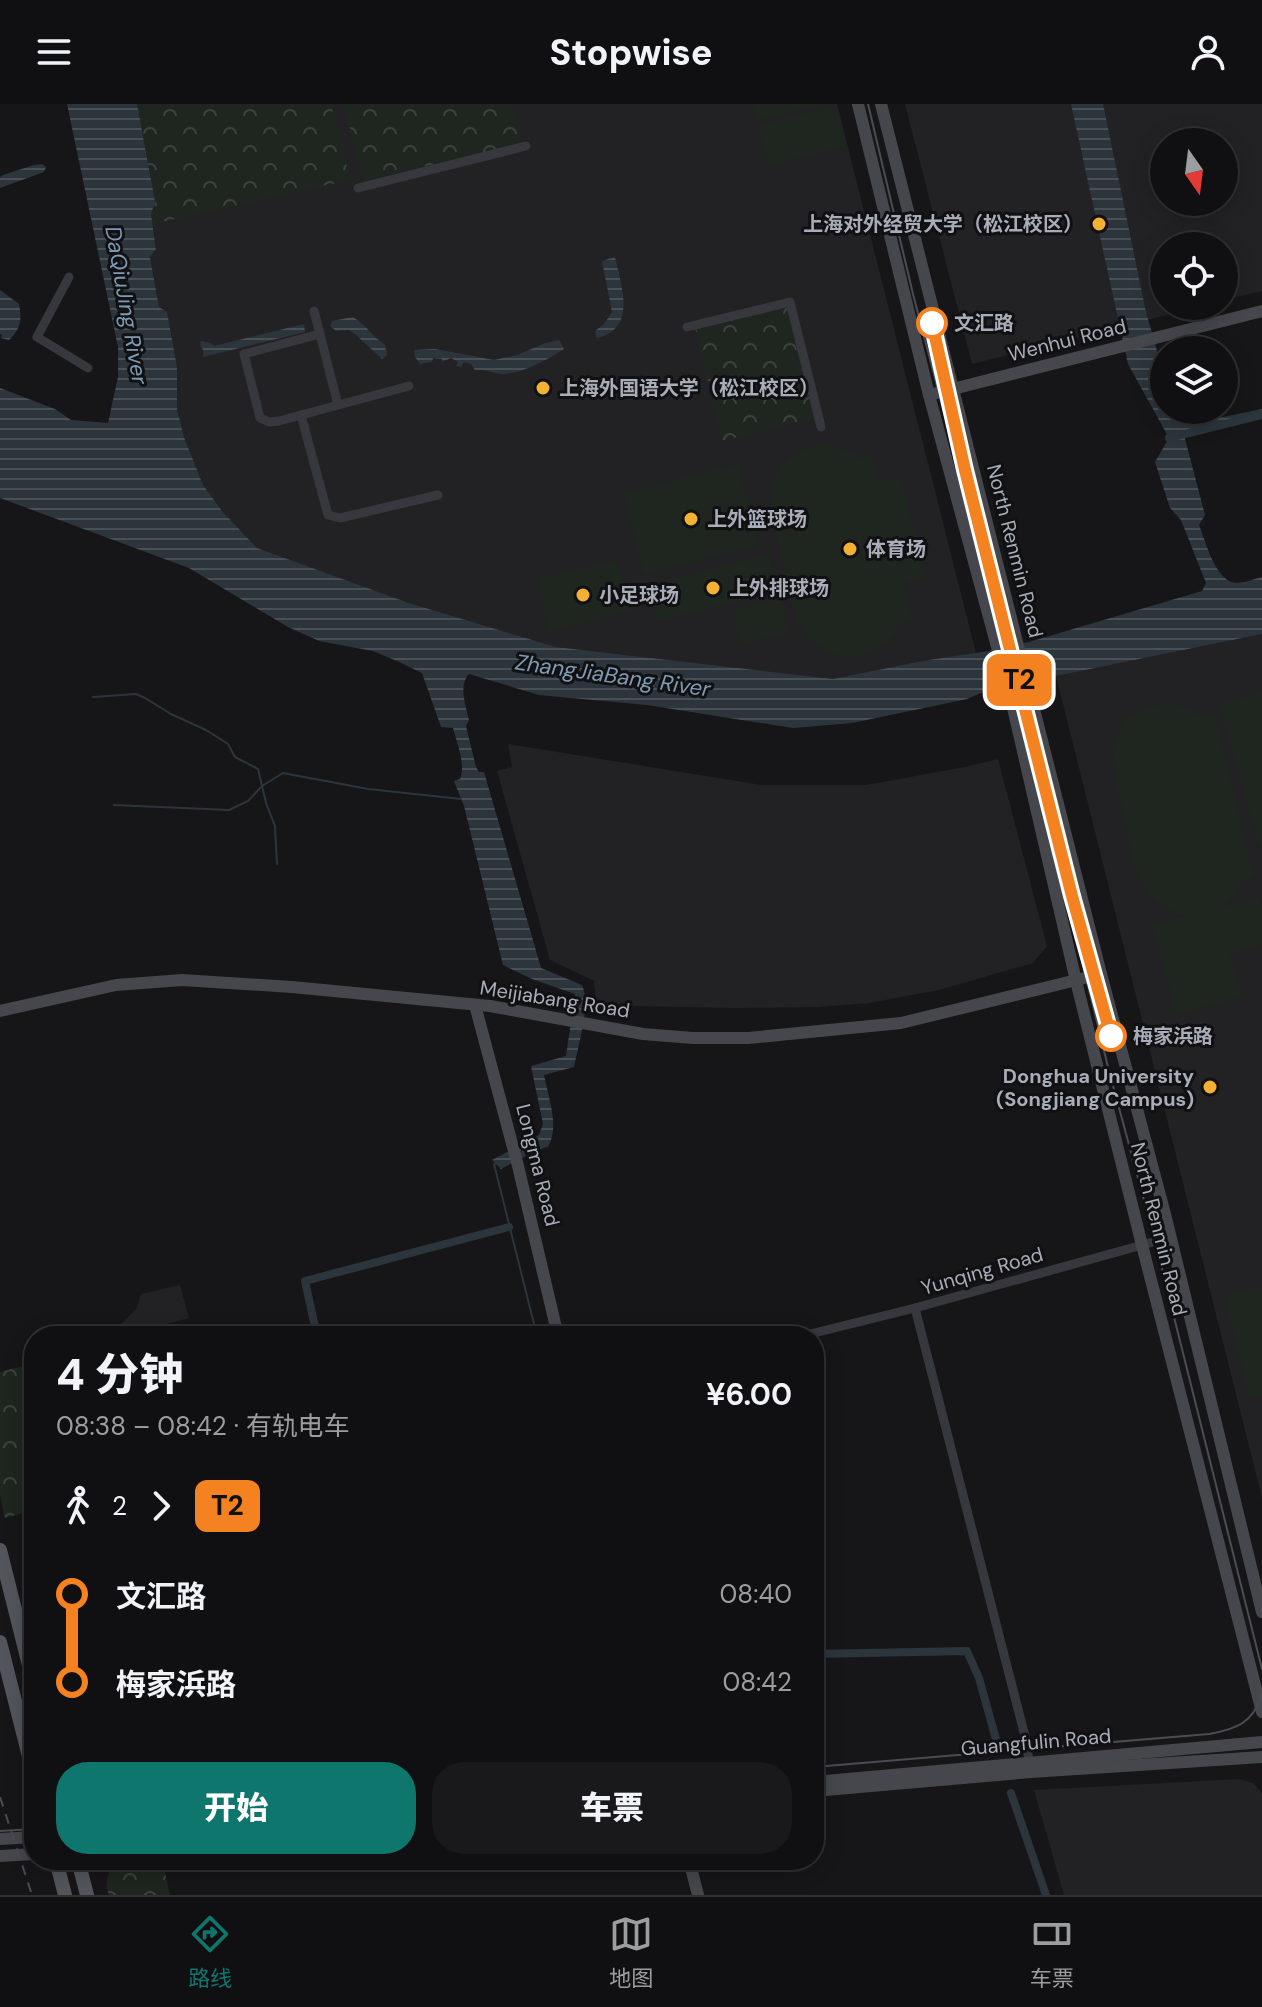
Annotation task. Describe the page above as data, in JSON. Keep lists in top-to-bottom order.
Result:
{
  "streets": {
    "main road": [
      "Wenhui Road",
      "North Renmin Road",
      "Meijiabang Road",
      "Longma Road",
      "Guangfulin Road"
    ],
    "street": ["Yunqing Road"]
  },
  "crossings": [
    ["Wenhui Road", "North Renmin Road"],
    ["North Renmin Road", "Meijiabang Road"],
    ["North Renmin Road", "Yunqing Road"],
    ["Meijiabang Road", "Longma Road"]
  ],
  "water": ["DaQiuJing River", "ZhangJiaBang River"],
  "places": [
    "上海对外经贸大学（松江校区）",
    "文汇路",
    "上海外国语大学（松江校区）",
    "上外篮球场",
    "体育场",
    "上外排球场",
    "小足球场",
    "梅家浜路",
    "Donghua University (Songjiang Campus)"
  ],
  "lines": ["tram line T2"],
  "north": "bottom",
  "page": {
    "header": "Stopwise",
    "on_map": "T2",
    "heading": ["4 分钟", "08:38 – 08:42 · 有轨电车", "¥6.00"],
    "legs": ["2", "T2"],
    "list": [
      {
        "name": "文汇路",
        "value": "08:40"
      },
      {
        "name": "梅家浜路",
        "value": "08:42"
      }
    ],
    "buttons": ["开始", "车票"],
    "tabs": ["路线", "地图", "车票"]
  }
}
